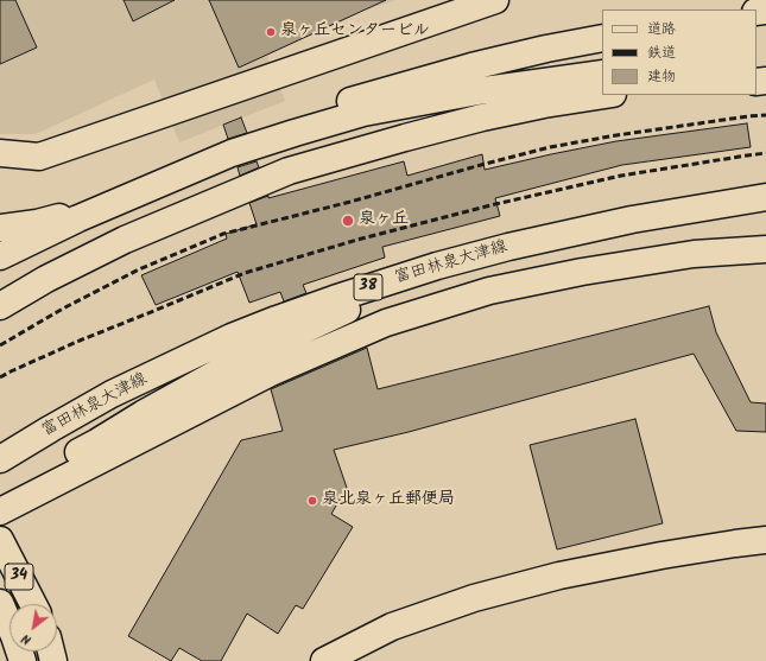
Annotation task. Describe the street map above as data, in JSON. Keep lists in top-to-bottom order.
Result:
{
  "streets": {
    "main road": ["富田林泉大津線", "38", "34"]
  },
  "crossings": [
    ["富田林泉大津線", "38"]
  ],
  "places": ["泉ヶ丘センタービル", "泉ヶ丘", "泉北泉ヶ丘郵便局"],
  "legend": ["道路", "鉄道", "建物"],
  "north": "bottom left"
}
